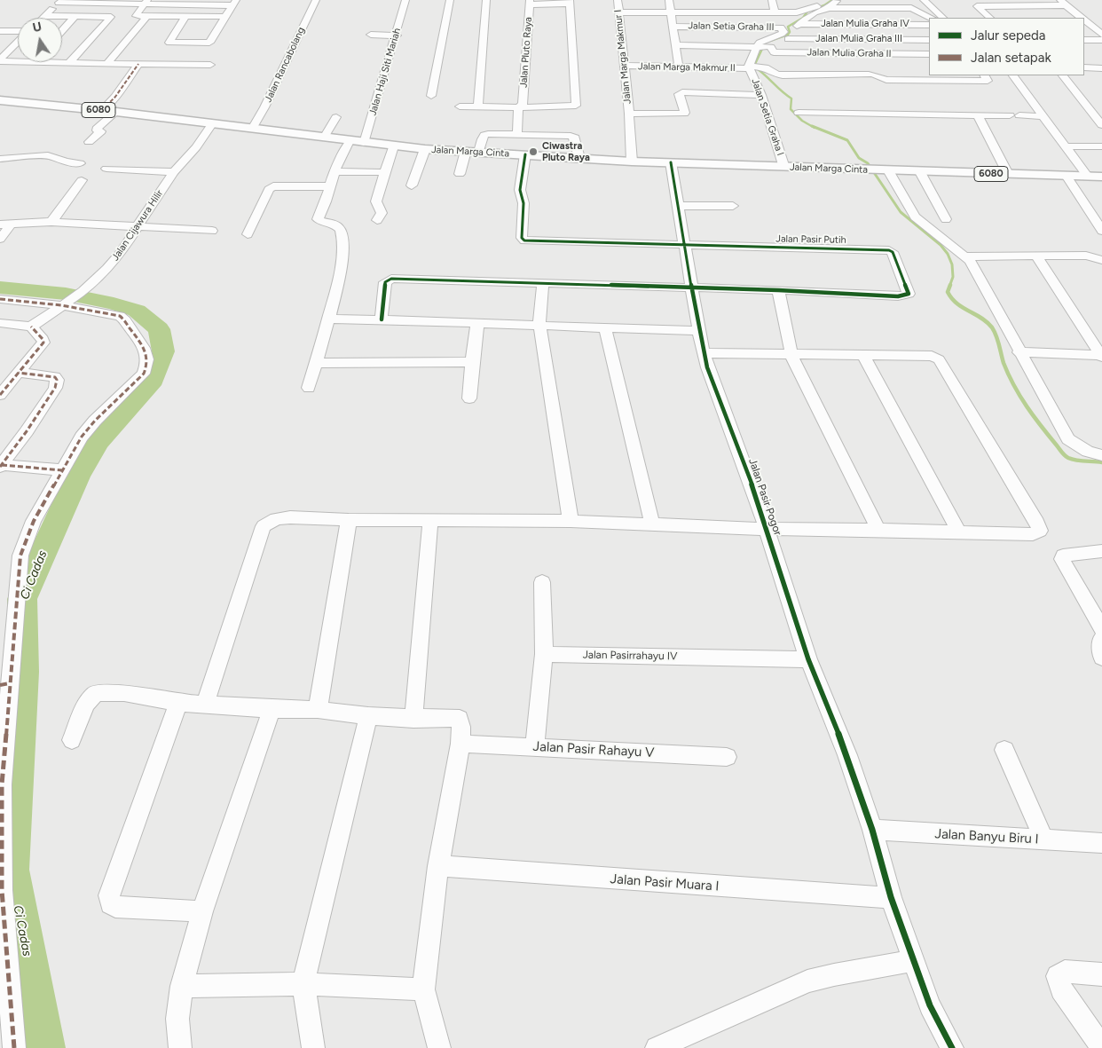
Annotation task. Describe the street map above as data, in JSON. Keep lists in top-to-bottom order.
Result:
{
  "streets": {
    "main road": ["6080", "Jalan Marga Cinta"],
    "street": [
      "Jalan Mulia Graha IV",
      "Jalan Setia Graha III",
      "Jalan Mulia Graha III",
      "Jalan Pluto Raya",
      "Jalan Mulia Graha II",
      "Jalan Marga Makmur I",
      "Jalan Rancabolang",
      "Jalan Marga Makmur II",
      "Jalan Haji Siti Mariah",
      "Jalan Setia Graha I",
      "Jalan Cijawura Hilir",
      "Jalan Pasir Putih",
      "Jalan Pasir Pogor",
      "Jalan Pasirrahayu IV",
      "Jalan Pasir Rahayu V",
      "Jalan Banyu Biru I",
      "Jalan Pasir Muara I"
    ]
  },
  "crossings": [
    ["Jalan Marga Makmur I", "Jalan Marga Makmur II"],
    ["Jalan Marga Makmur I", "Jalan Setia Graha I"],
    ["Jalan Marga Makmur I", "Jalan Marga Cinta"],
    ["Jalan Rancabolang", "Jalan Marga Cinta"],
    ["Jalan Marga Makmur II", "Jalan Setia Graha I"],
    ["Jalan Haji Siti Mariah", "Jalan Marga Cinta"],
    ["Jalan Setia Graha I", "Jalan Marga Cinta"],
    ["Jalan Marga Cinta", "Jalan Cijawura Hilir"],
    ["Jalan Marga Cinta", "Jalan Pasir Pogor"],
    ["Jalan Pasir Putih", "Jalan Pasir Pogor"],
    ["Jalan Pasir Pogor", "Jalan Pasirrahayu IV"],
    ["Jalan Pasir Pogor", "Jalan Banyu Biru I"],
    ["Jalan Pasir Pogor", "Jalan Pasir Muara I"]
  ],
  "water": ["Ci Cadas"],
  "places": ["Ciwastra Pluto Raya"],
  "legend": ["Jalur sepeda", "Jalan setapak"],
  "north": "top"
}
